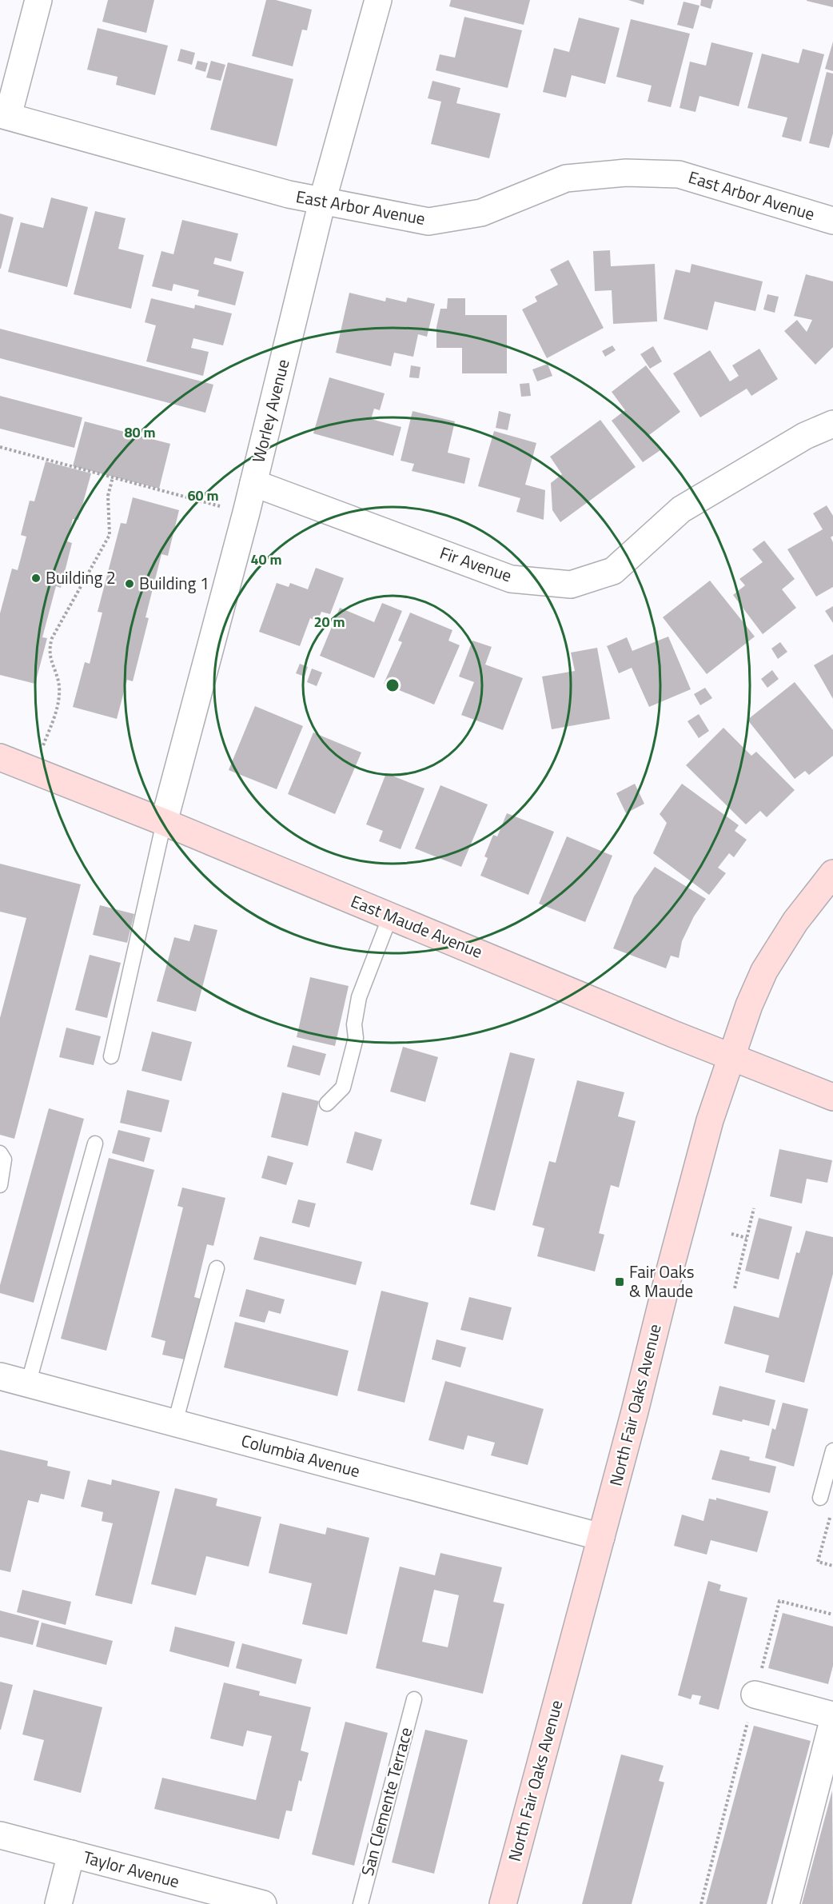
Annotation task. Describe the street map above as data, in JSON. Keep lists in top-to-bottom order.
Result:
{
  "streets": {
    "main road": ["East Maude Avenue", "North Fair Oaks Avenue"],
    "street": [
      "East Arbor Avenue",
      "Worley Avenue",
      "Fir Avenue",
      "Columbia Avenue",
      "Taylor Avenue"
    ],
    "lane": ["San Clemente Terrace"]
  },
  "crossings": [
    ["East Arbor Avenue", "Worley Avenue"],
    ["Worley Avenue", "Fir Avenue"],
    ["Worley Avenue", "East Maude Avenue"],
    ["East Maude Avenue", "North Fair Oaks Avenue"],
    ["North Fair Oaks Avenue", "Columbia Avenue"]
  ],
  "places": {
    "other": ["Building 2", "Building 1"],
    "transit": ["Fair Oaks & Maude"]
  },
  "rings": [
    "80 m",
    "60 m",
    "40 m",
    "20 m"
  ]
}
